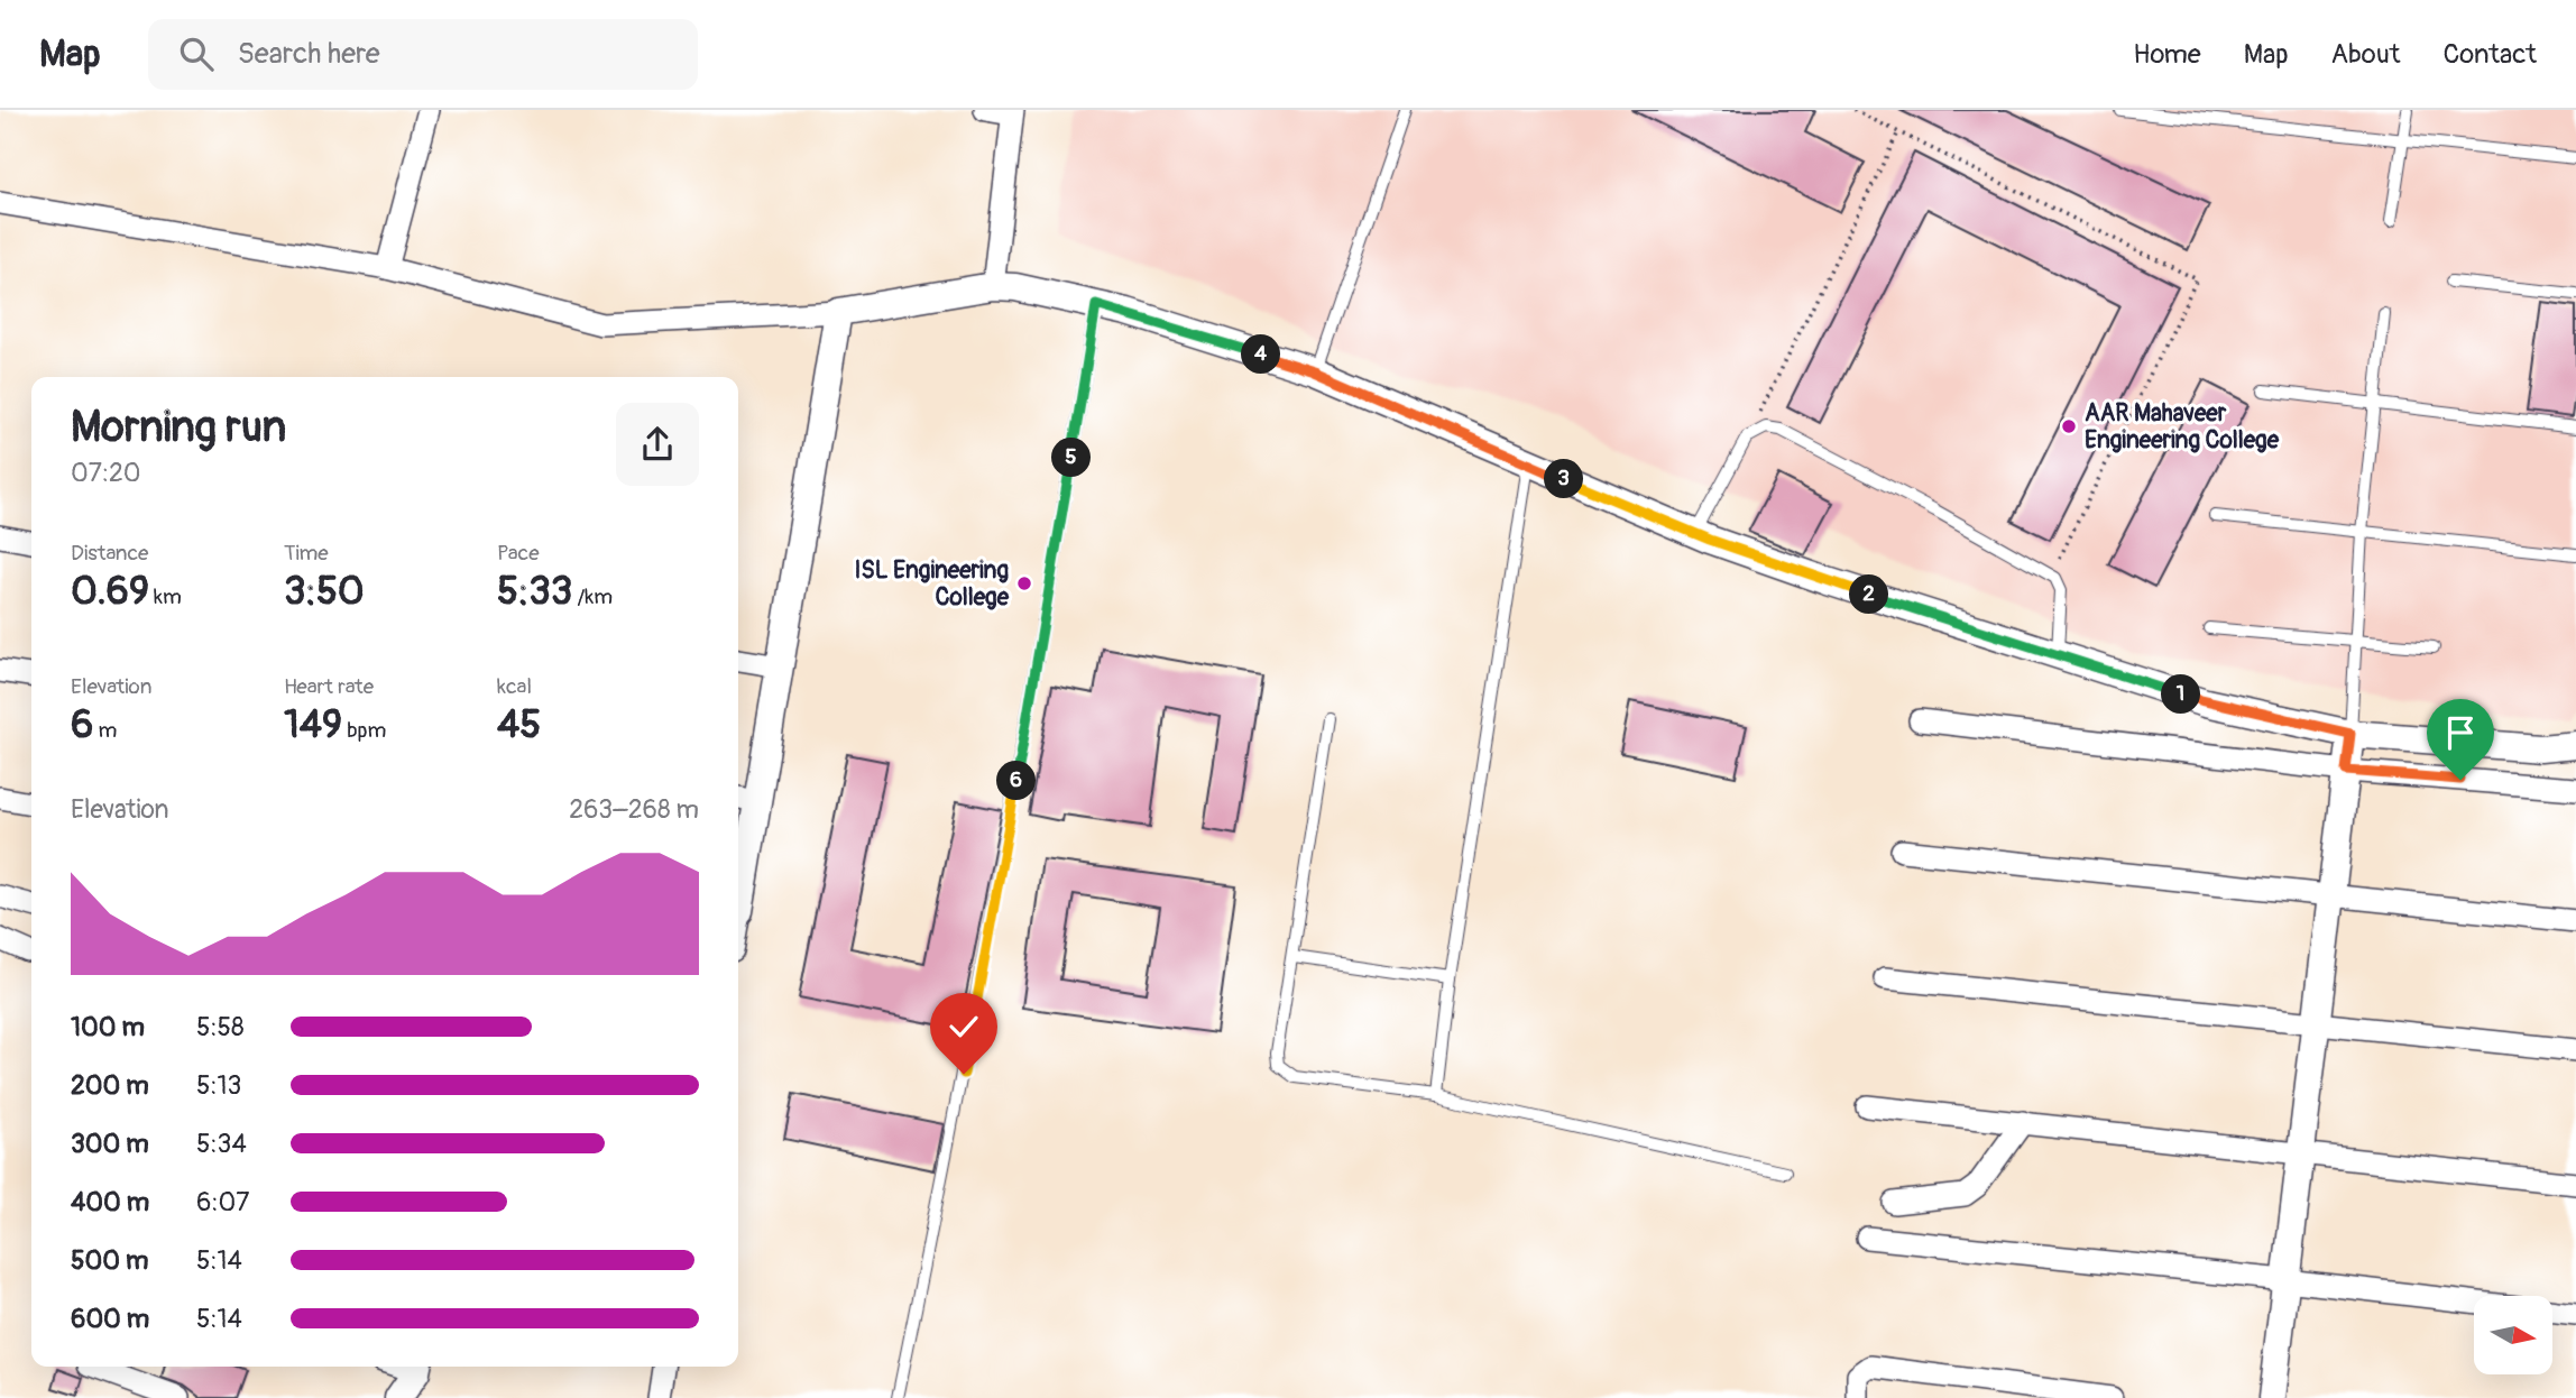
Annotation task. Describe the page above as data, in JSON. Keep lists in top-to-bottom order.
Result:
{
  "places": ["AAR Mahaveer Engineering College", "ISL Engineering College"],
  "north": "right",
  "page": {
    "header": "Map",
    "search": "Search here",
    "nav": [
      "Home",
      "Map",
      "About",
      "Contact"
    ],
    "pins": [
      "4",
      "5",
      "3",
      "2",
      "1",
      "6"
    ],
    "heading": ["Morning run", "07:20"],
    "stats": [
      ["Distance", "0.69 km"],
      ["Time", "3:50"],
      ["Pace", "5:33 /km"],
      ["Elevation", "6 m"],
      ["Heart rate", "149 bpm"],
      ["kcal", "45"]
    ],
    "chart": ["Elevation", "263–268 m"],
    "list": [
      {
        "name": "100 m",
        "note": "5:58"
      },
      {
        "name": "200 m",
        "note": "5:13"
      },
      {
        "name": "300 m",
        "note": "5:34"
      },
      {
        "name": "400 m",
        "note": "6:07"
      },
      {
        "name": "500 m",
        "note": "5:14"
      },
      {
        "name": "600 m",
        "note": "5:14"
      }
    ]
  }
}
